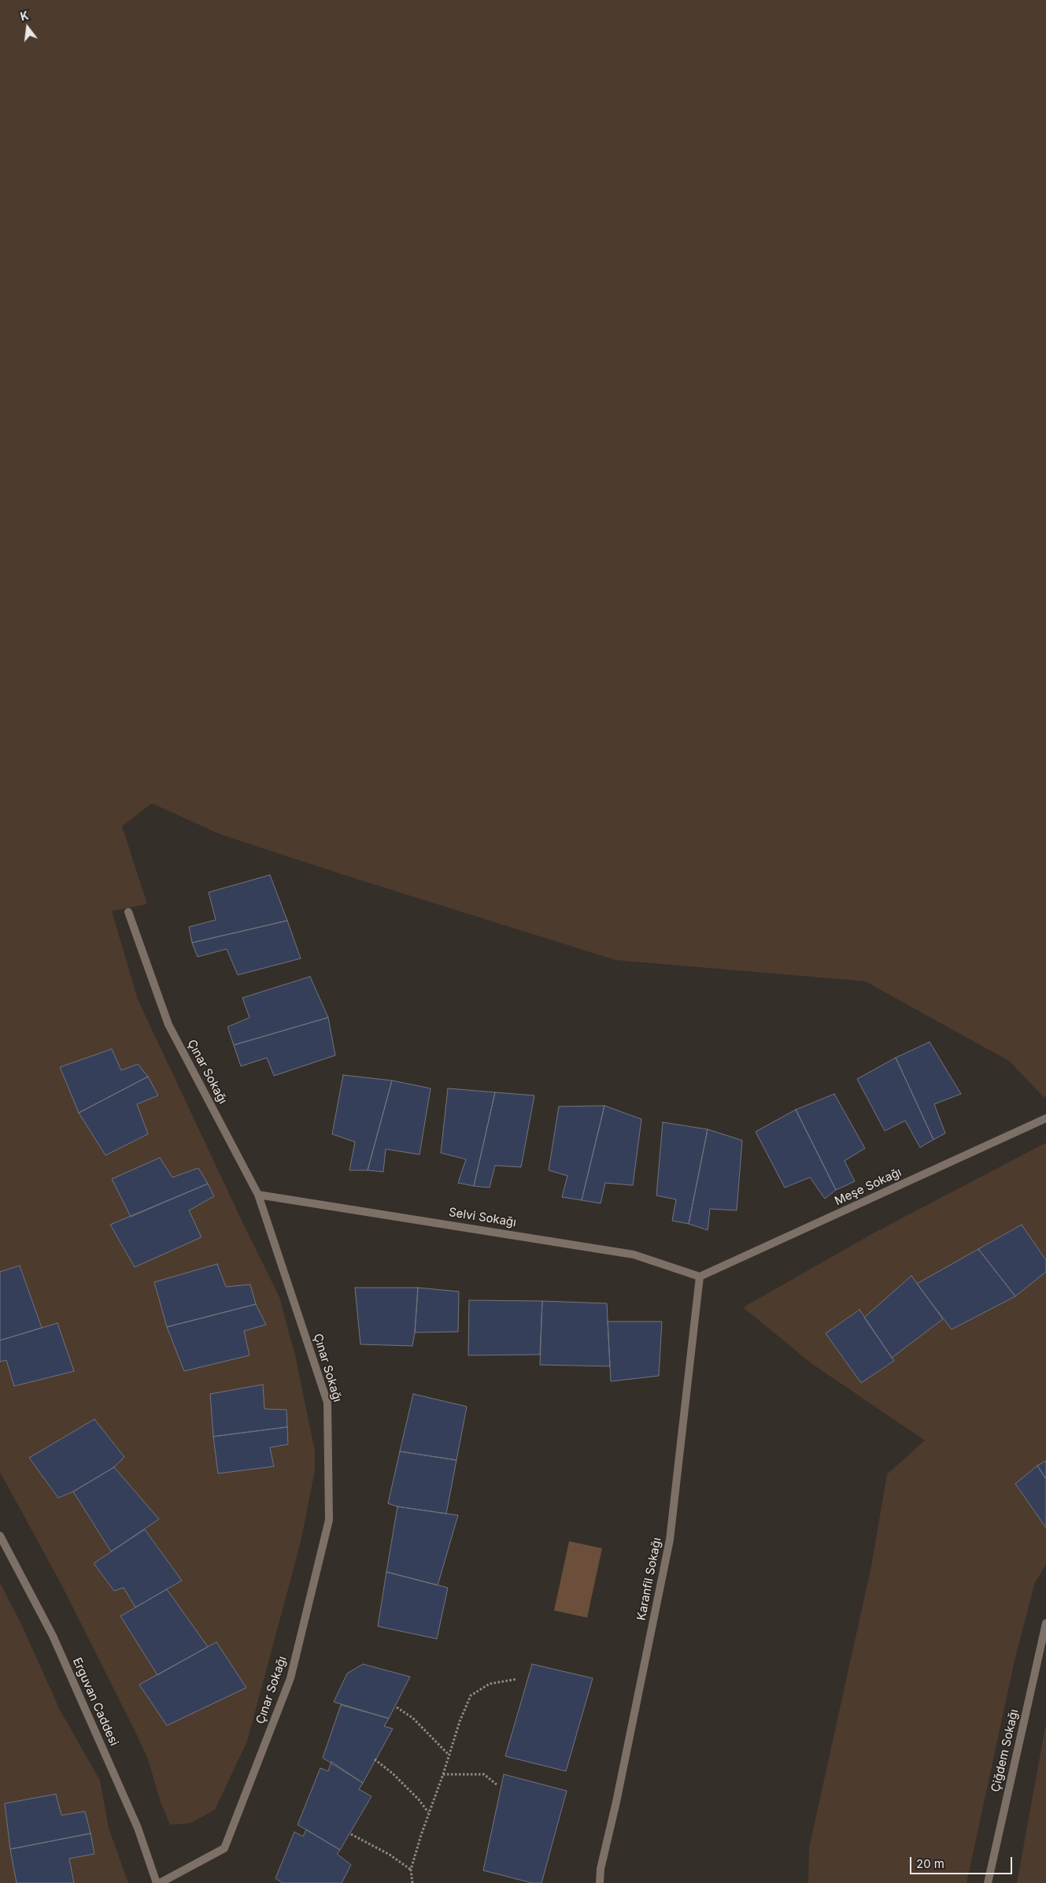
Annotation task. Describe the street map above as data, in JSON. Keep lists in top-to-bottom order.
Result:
{
  "streets": {
    "street": [
      "Çınar Sokağı",
      "Meşe Sokağı",
      "Selvi Sokağı",
      "Karanfil Sokağı",
      "Erguvan Caddesi",
      "Çiğdem Sokağı"
    ]
  },
  "crossings": [
    ["Çınar Sokağı", "Selvi Sokağı"],
    ["Meşe Sokağı", "Selvi Sokağı"],
    ["Meşe Sokağı", "Karanfil Sokağı"],
    ["Selvi Sokağı", "Karanfil Sokağı"]
  ],
  "scale_bar": "20 m",
  "north": "top"
}
